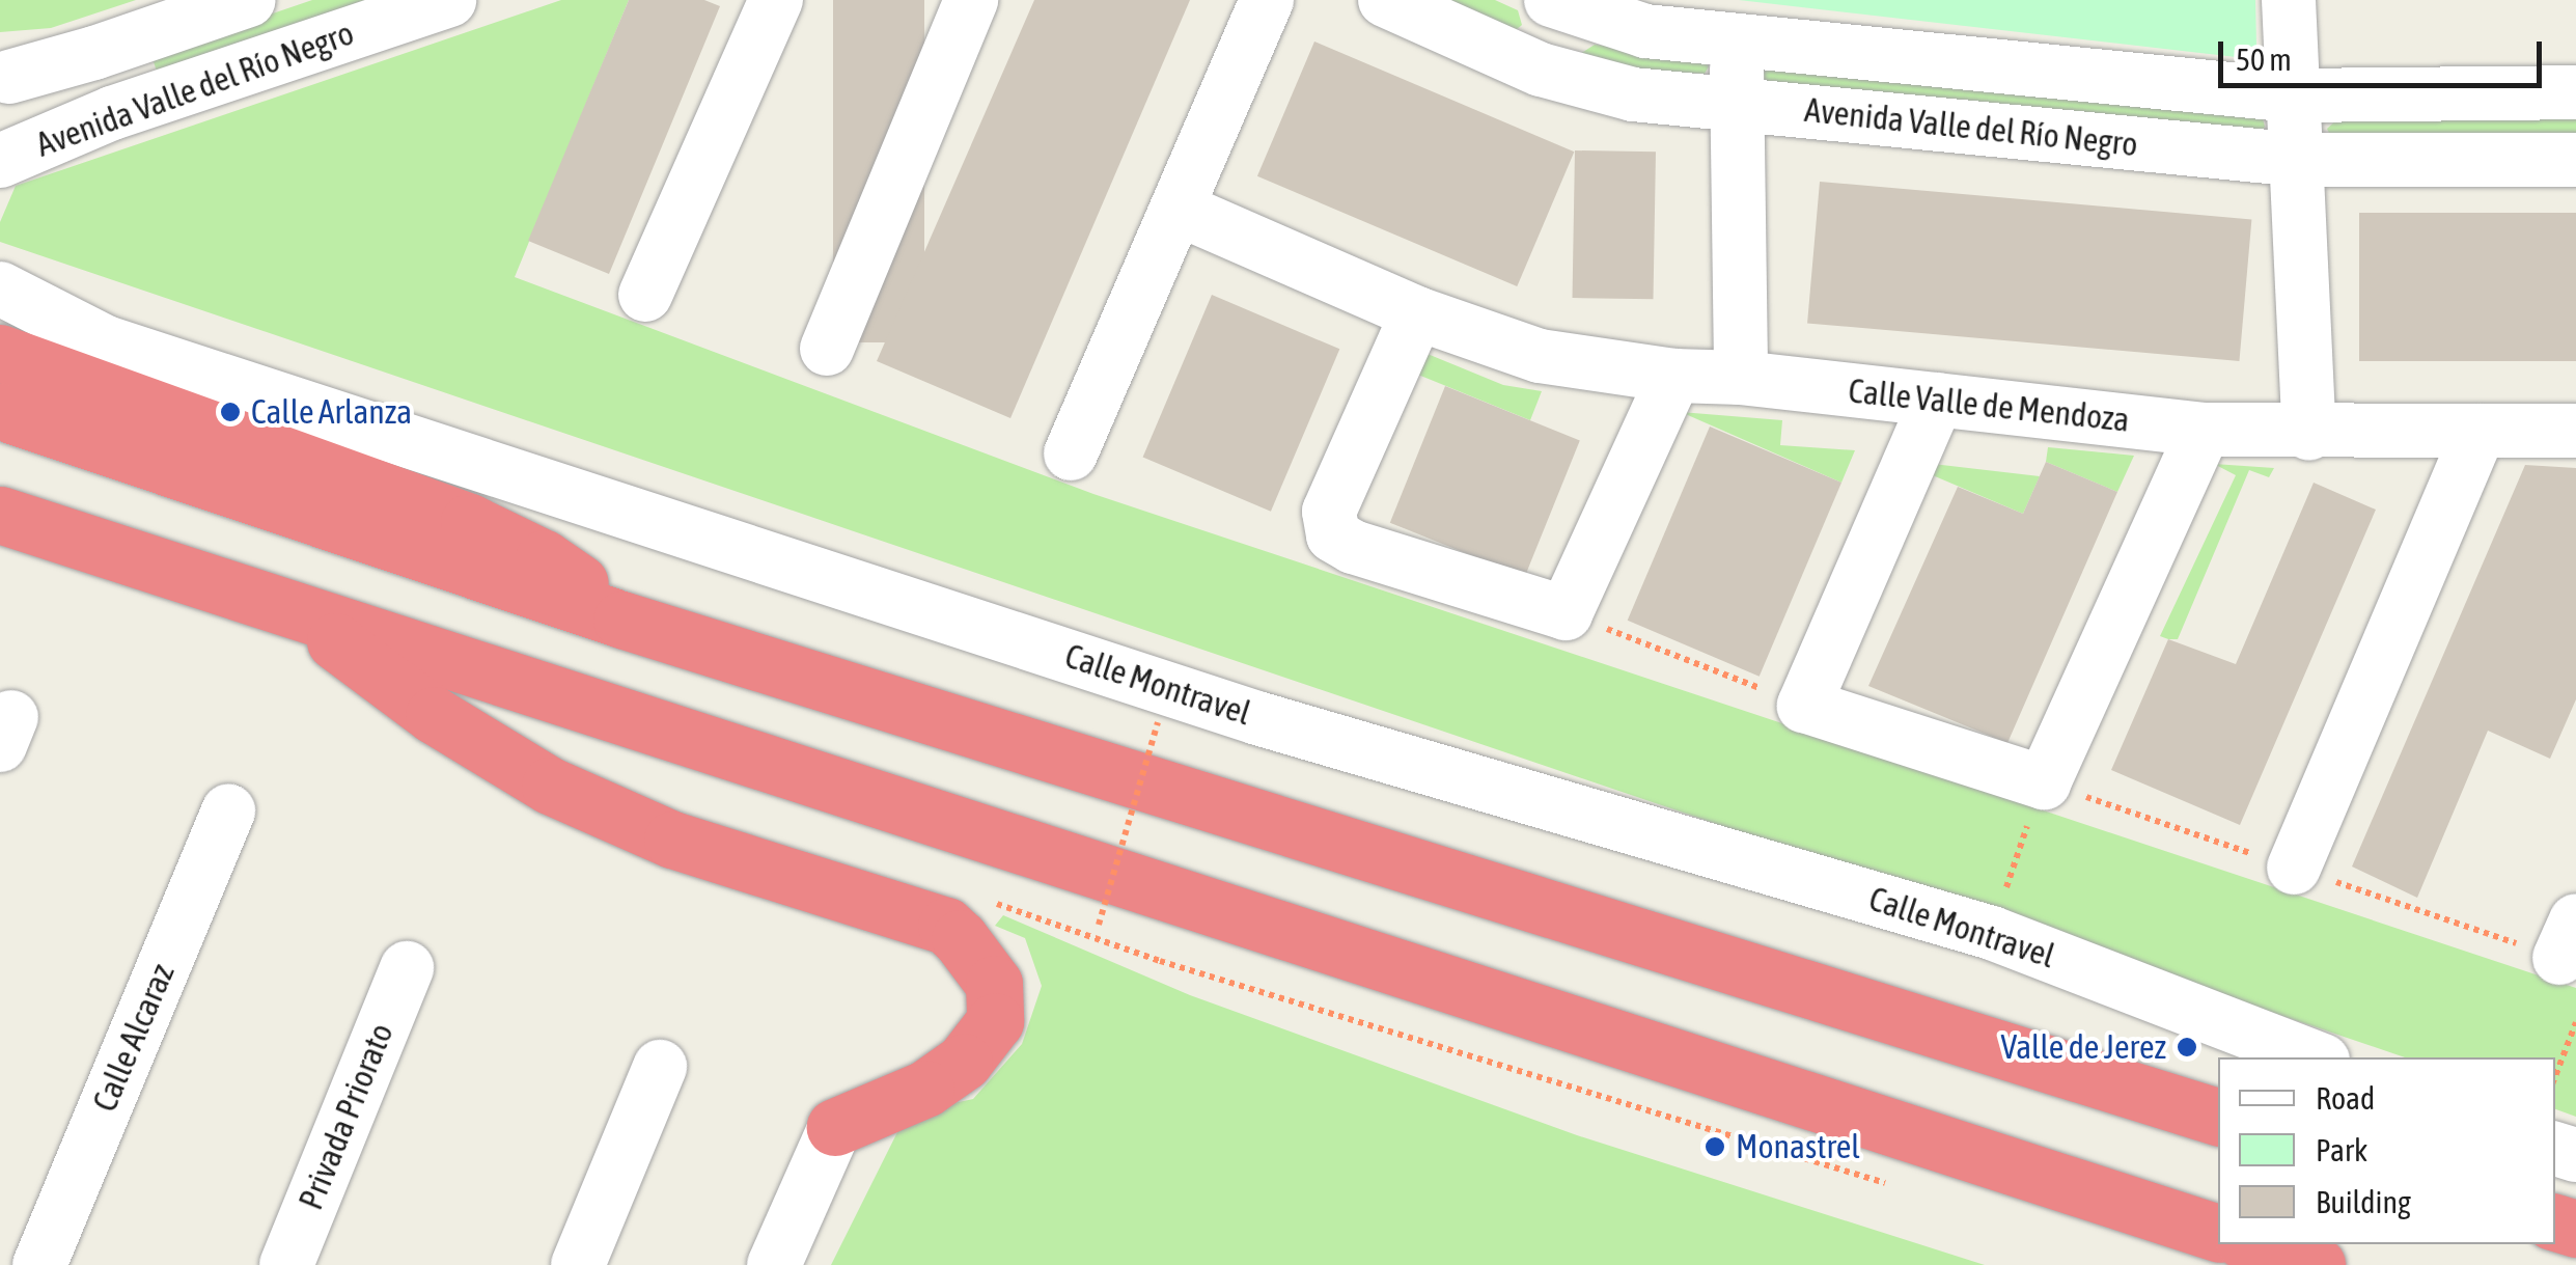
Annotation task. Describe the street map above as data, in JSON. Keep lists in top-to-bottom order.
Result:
{
  "streets": {
    "street": [
      "Avenida Valle del Río Negro",
      "Calle Valle de Mendoza",
      "Calle Montravel",
      "Calle Alcaraz",
      "Privada Priorato"
    ]
  },
  "places": ["Calle Arlanza", "Valle de Jerez", "Monastrel"],
  "legend": ["Road", "Park", "Building"],
  "scale_bar": "50 m"
}
